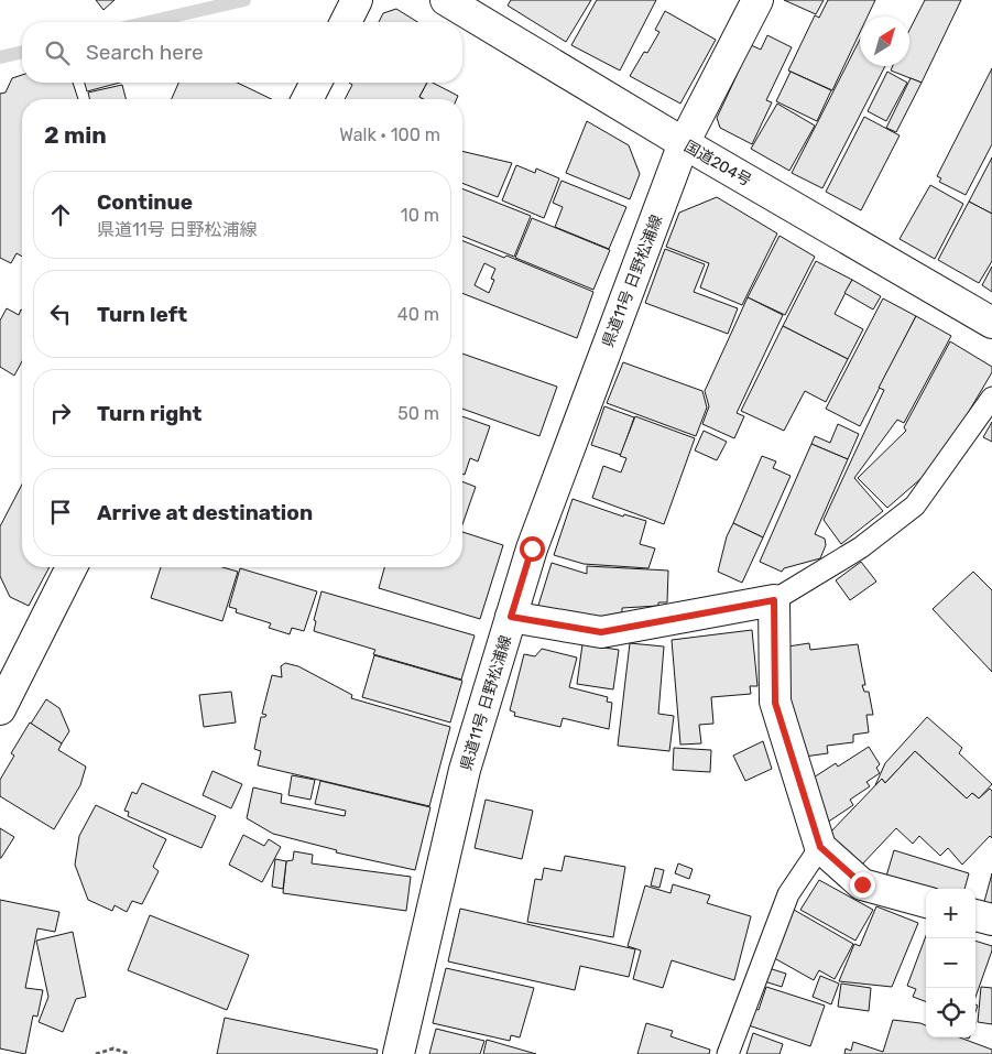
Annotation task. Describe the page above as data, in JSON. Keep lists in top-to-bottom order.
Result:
{
  "streets": {
    "main road": ["国道204号", "県道11号 日野松浦線"]
  },
  "crossings": [
    ["国道204号", "県道11号 日野松浦線"]
  ],
  "north": "top right",
  "page": {
    "search": "Search here",
    "heading": ["2 min", "Walk · 100 m"],
    "list": [
      ["Continue", "県道11号 日野松浦線", "10 m"],
      ["Turn left", "40 m"],
      ["Turn right", "50 m"],
      "Arrive at destination"
    ],
    "map_buttons": ["+", "−"]
  }
}
